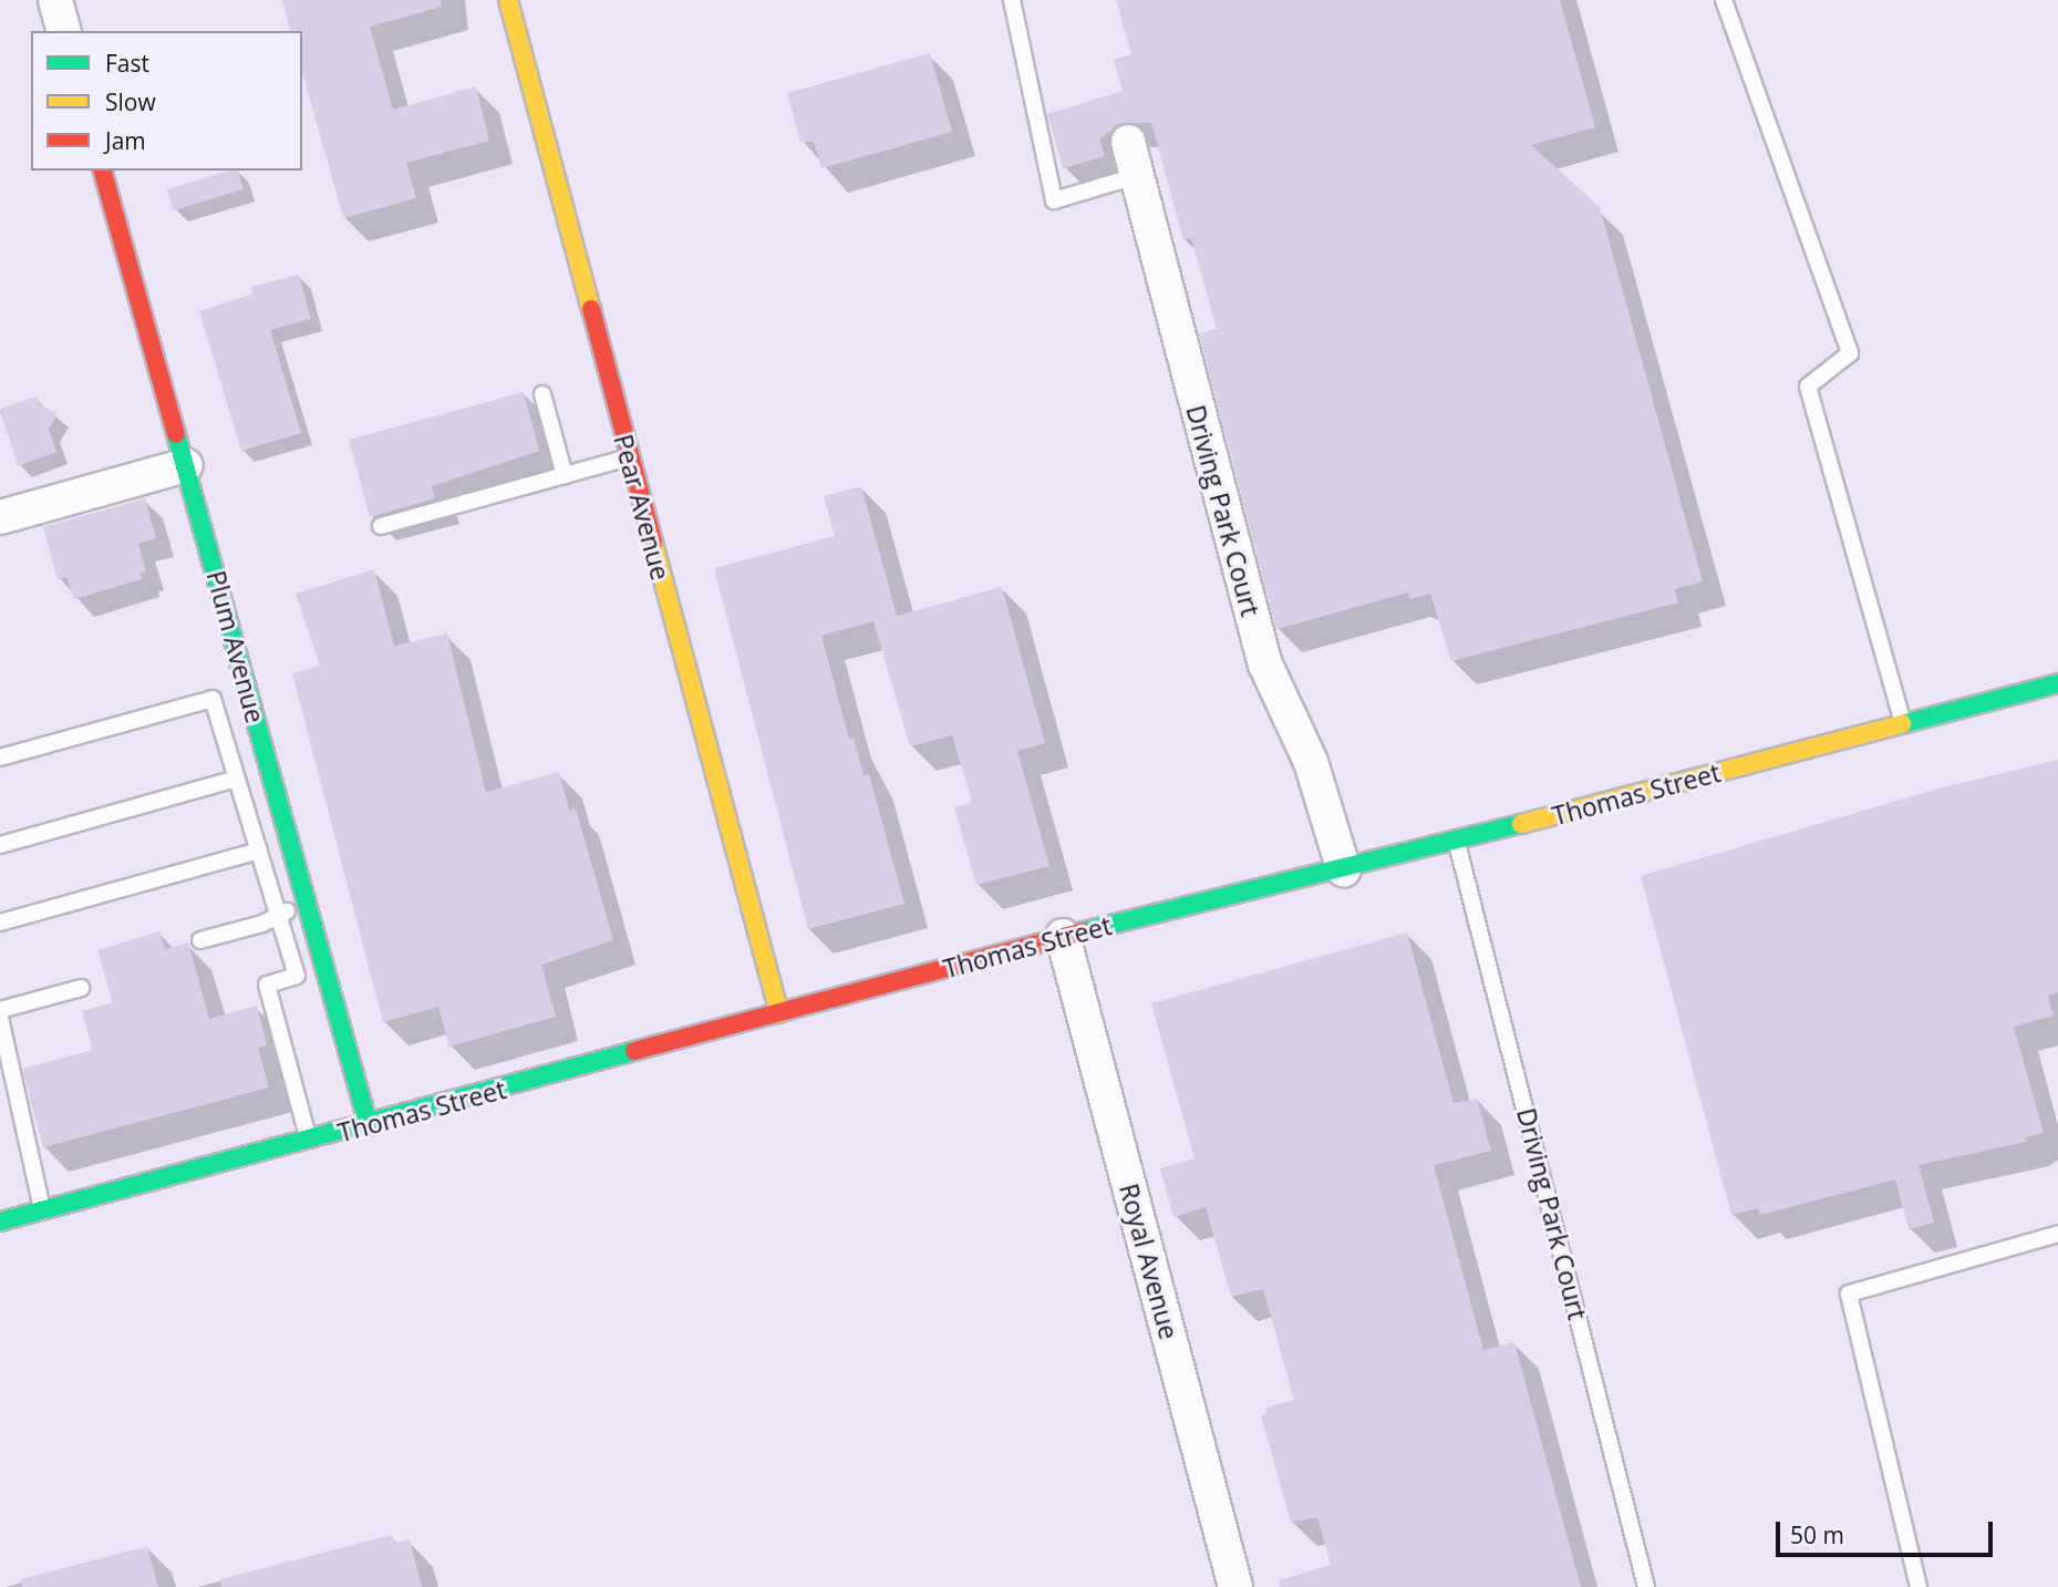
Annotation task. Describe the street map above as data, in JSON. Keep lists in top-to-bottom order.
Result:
{
  "streets": {
    "main road": ["Pear Avenue", "Plum Avenue", "Thomas Street"],
    "street": ["Driving Park Court", "Royal Avenue"]
  },
  "crossings": [
    ["Pear Avenue", "Thomas Street"],
    ["Driving Park Court", "Thomas Street"],
    ["Plum Avenue", "Thomas Street"],
    ["Thomas Street", "Royal Avenue"]
  ],
  "legend": ["Fast", "Slow", "Jam"],
  "scale_bar": "50 m"
}
